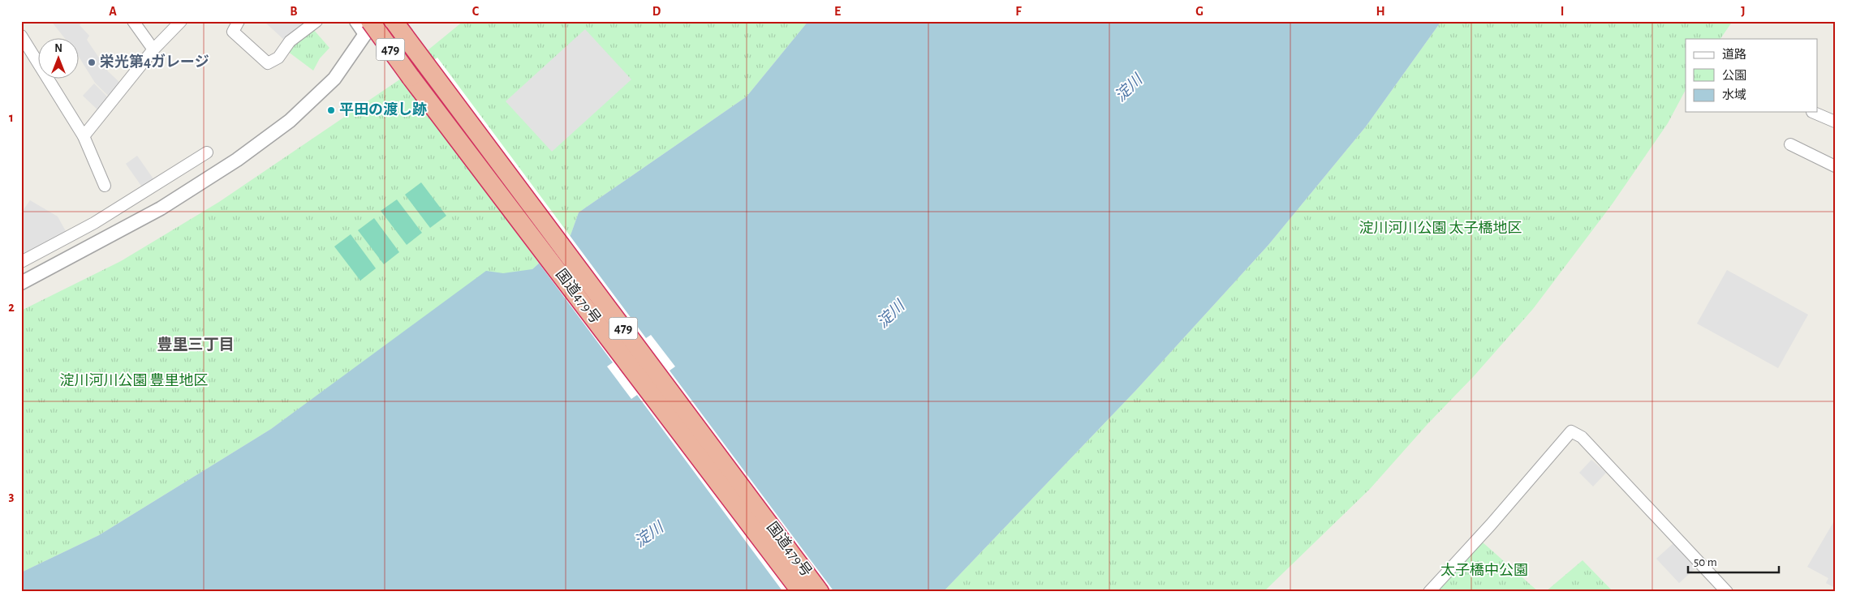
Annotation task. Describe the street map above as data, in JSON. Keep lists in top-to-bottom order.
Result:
{
  "streets": {
    "highway": ["479", "国道479号"]
  },
  "districts": ["豊里三丁目"],
  "water": ["淀川"],
  "parks": ["淀川河川公園 太子橋地区", "淀川河川公園 豊里地区", "太子橋中公園"],
  "places": ["栄光第4ガレージ", "平田の渡し跡"],
  "legend": ["道路", "公園", "水域"],
  "scale_bar": "50 m",
  "north": "top",
  "grid": {
    "columns": [
      "A",
      "B",
      "C",
      "D",
      "E",
      "F",
      "G",
      "H",
      "I",
      "J"
    ],
    "rows": ["1", "2", "3"]
  }
}
